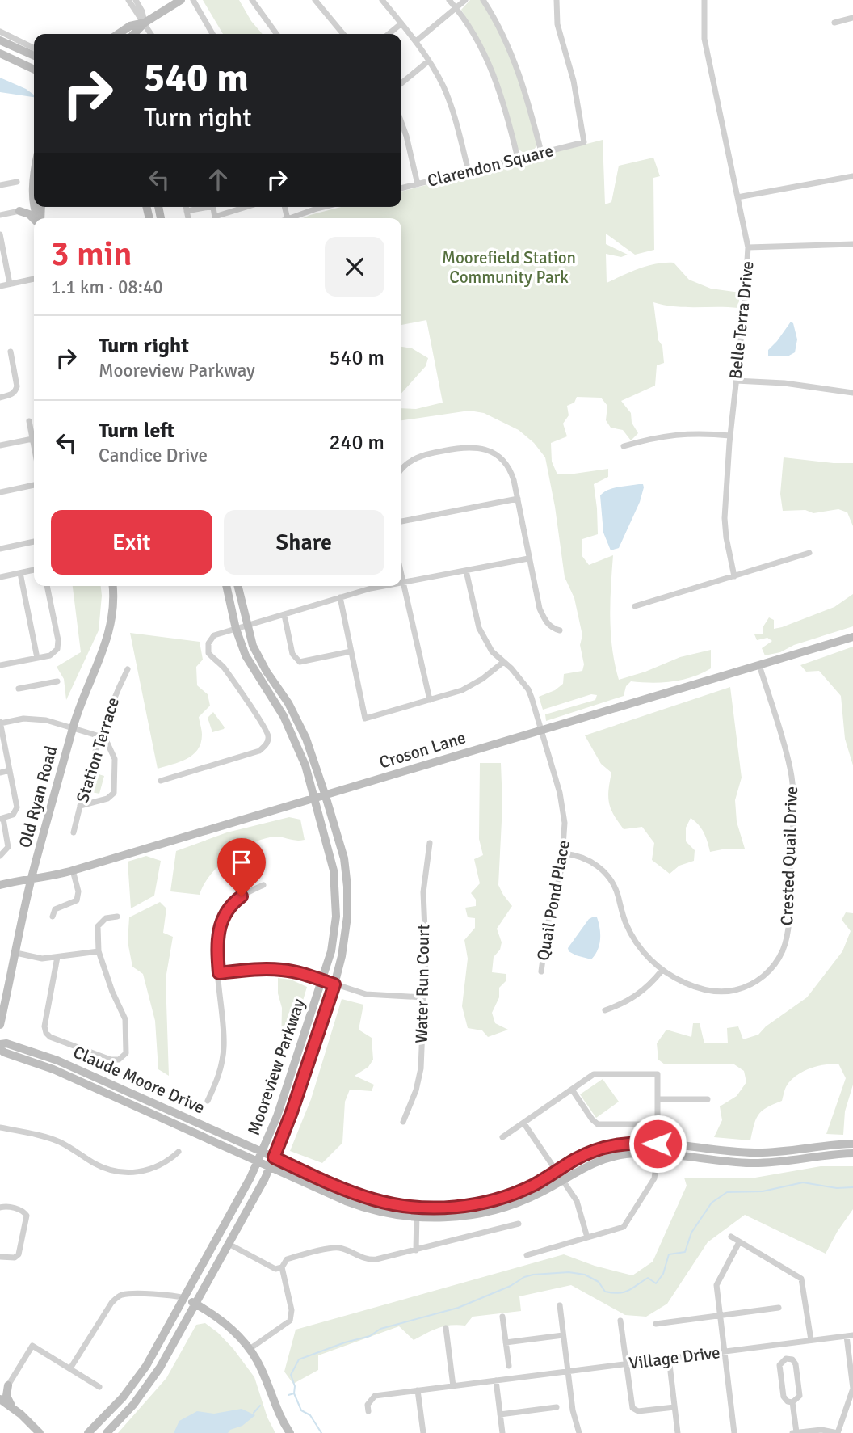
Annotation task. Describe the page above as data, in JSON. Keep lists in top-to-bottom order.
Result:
{
  "streets": {
    "street": [
      "Clarendon Square",
      "Belle Terra Drive",
      "Station Terrace",
      "Croson Lane",
      "Old Ryan Road",
      "Crested Quail Drive",
      "Quail Pond Place",
      "Water Run Court",
      "Mooreview Parkway",
      "Claude Moore Drive",
      "Village Drive"
    ]
  },
  "crossings": [
    ["Croson Lane", "Old Ryan Road"],
    ["Croson Lane", "Crested Quail Drive"],
    ["Croson Lane", "Quail Pond Place"],
    ["Croson Lane", "Mooreview Parkway"],
    ["Crested Quail Drive", "Quail Pond Place"],
    ["Mooreview Parkway", "Claude Moore Drive"]
  ],
  "parks": ["Moorefield Station Community Park"],
  "page": {
    "turn": ["540 m", "Turn right"],
    "heading": ["3 min", "1.1 km · 08:40"],
    "list": [
      {
        "name": "Turn right",
        "note": "Mooreview Parkway",
        "value": "540 m"
      },
      {
        "name": "Turn left",
        "note": "Candice Drive",
        "value": "240 m"
      }
    ],
    "buttons": ["Exit", "Share"]
  }
}
